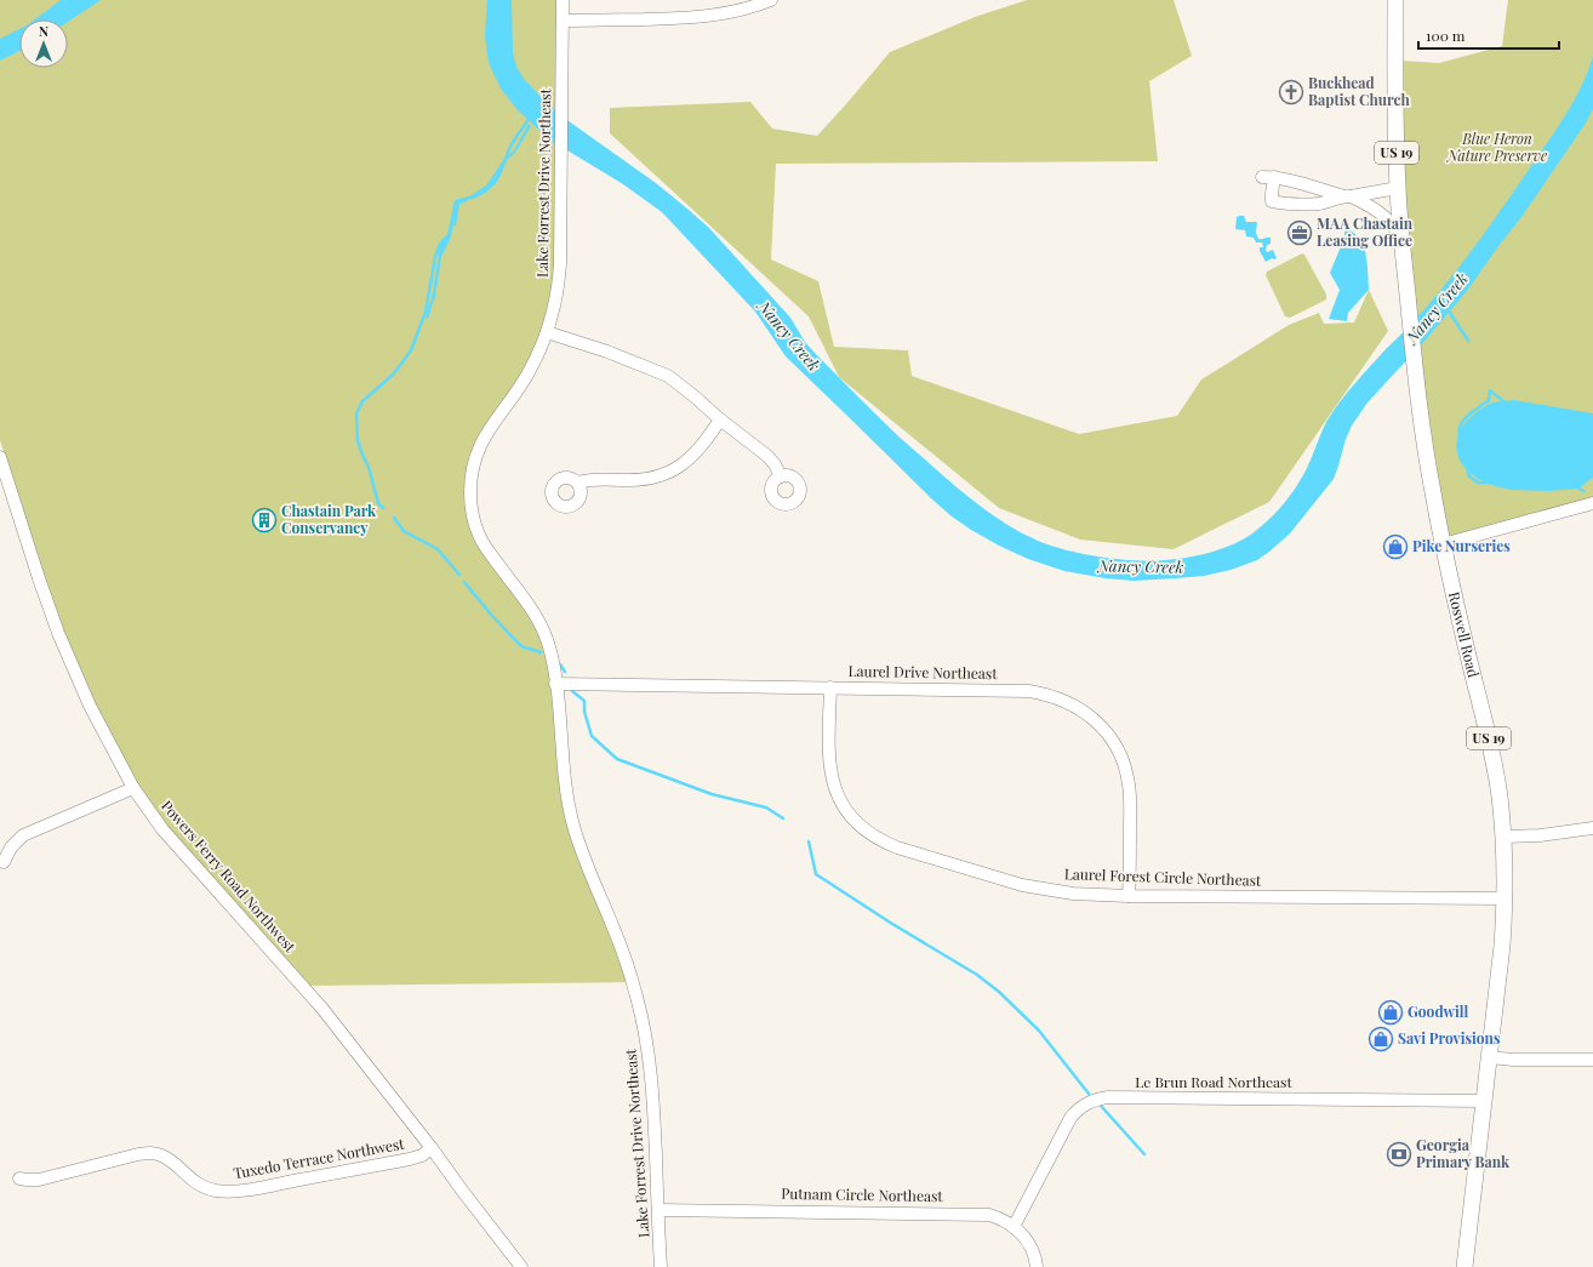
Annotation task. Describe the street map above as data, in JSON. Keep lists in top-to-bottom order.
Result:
{
  "streets": {
    "main road": ["US 19", "Roswell Road"],
    "street": [
      "Lake Forrest Drive Northeast",
      "Laurel Drive Northeast",
      "Powers Ferry Road Northwest",
      "Laurel Forest Circle Northeast",
      "Le Brun Road Northeast",
      "Tuxedo Terrace Northwest",
      "Putnam Circle Northeast"
    ]
  },
  "crossings": [
    ["Lake Forrest Drive Northeast", "Laurel Drive Northeast"],
    ["Lake Forrest Drive Northeast", "Putnam Circle Northeast"],
    ["Roswell Road", "Laurel Forest Circle Northeast"],
    ["Roswell Road", "Le Brun Road Northeast"],
    ["Laurel Drive Northeast", "Laurel Forest Circle Northeast"],
    ["Powers Ferry Road Northwest", "Tuxedo Terrace Northwest"],
    ["Le Brun Road Northeast", "Putnam Circle Northeast"]
  ],
  "water": ["Nancy Creek"],
  "parks": ["Blue Heron Nature Preserve"],
  "places": {
    "church": ["Buckhead Baptist Church"],
    "office": ["MAA Chastain Leasing Office"],
    "building": ["Chastain Park Conservancy"],
    "shop": ["Pike Nurseries", "Goodwill", "Savi Provisions"],
    "bank": ["Georgia Primary Bank"]
  },
  "scale_bar": "100 m",
  "north": "top"
}
